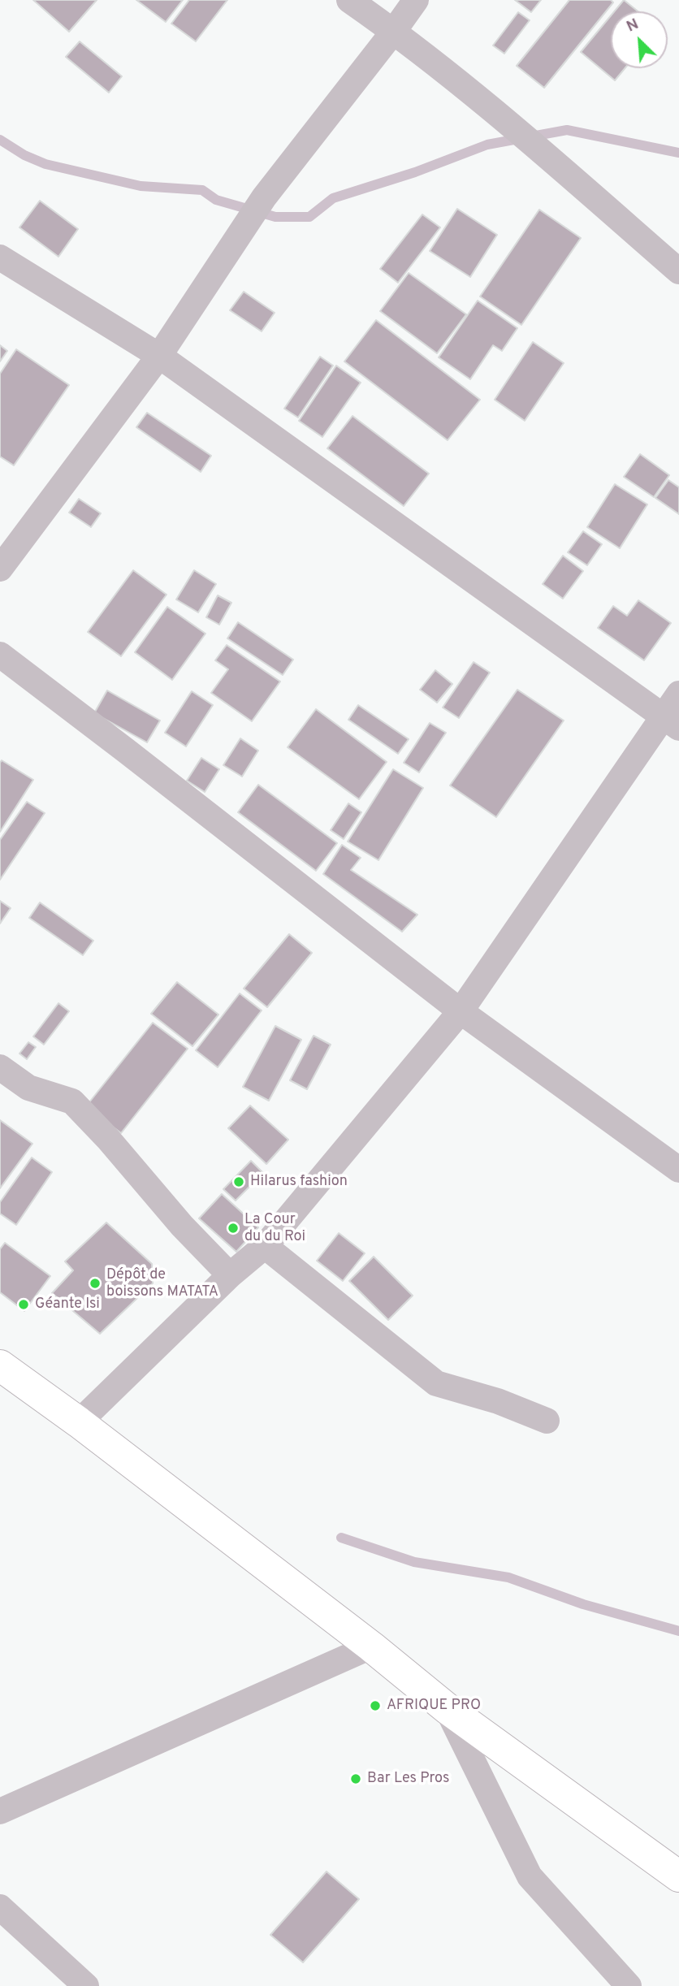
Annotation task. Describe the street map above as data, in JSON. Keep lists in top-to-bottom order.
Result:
{
  "places": [
    "Hilarus fashion",
    "La Cour du du Roi",
    "Dépôt de boissons MATATA",
    "Géante Isi",
    "AFRIQUE PRO",
    "Bar Les Pros"
  ],
  "north": "top left"
}
